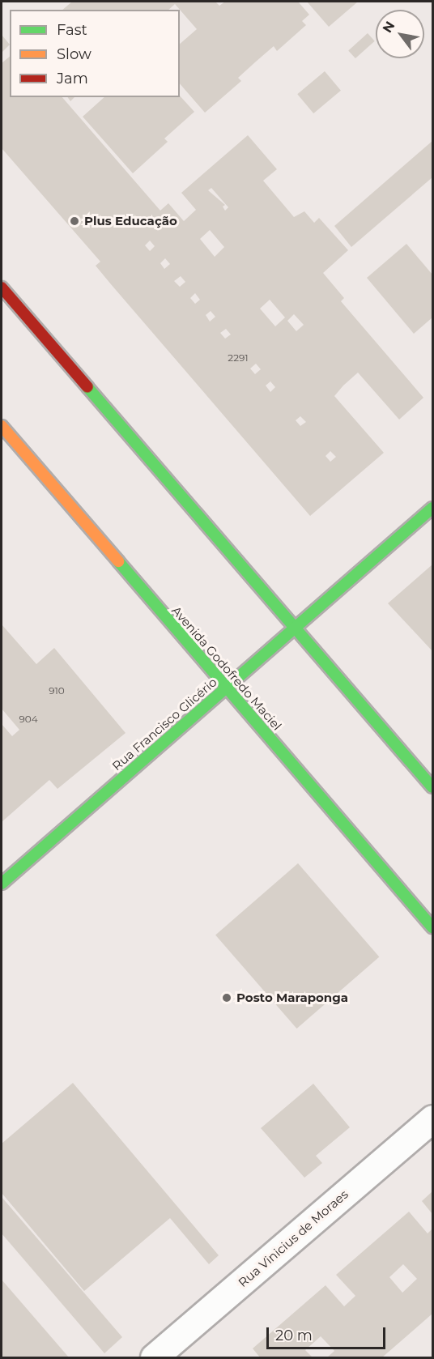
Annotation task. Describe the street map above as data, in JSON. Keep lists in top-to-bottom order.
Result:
{
  "streets": {
    "main road": ["Avenida Godofredo Maciel", "Rua Francisco Glicério"],
    "street": ["Rua Vinicius de Moraes"]
  },
  "crossings": [
    ["Avenida Godofredo Maciel", "Rua Francisco Glicério"]
  ],
  "places": ["Plus Educação", "Posto Maraponga"],
  "house_numbers": ["2291", "910", "904"],
  "legend": ["Fast", "Slow", "Jam"],
  "scale_bar": "20 m",
  "north": "top left"
}
